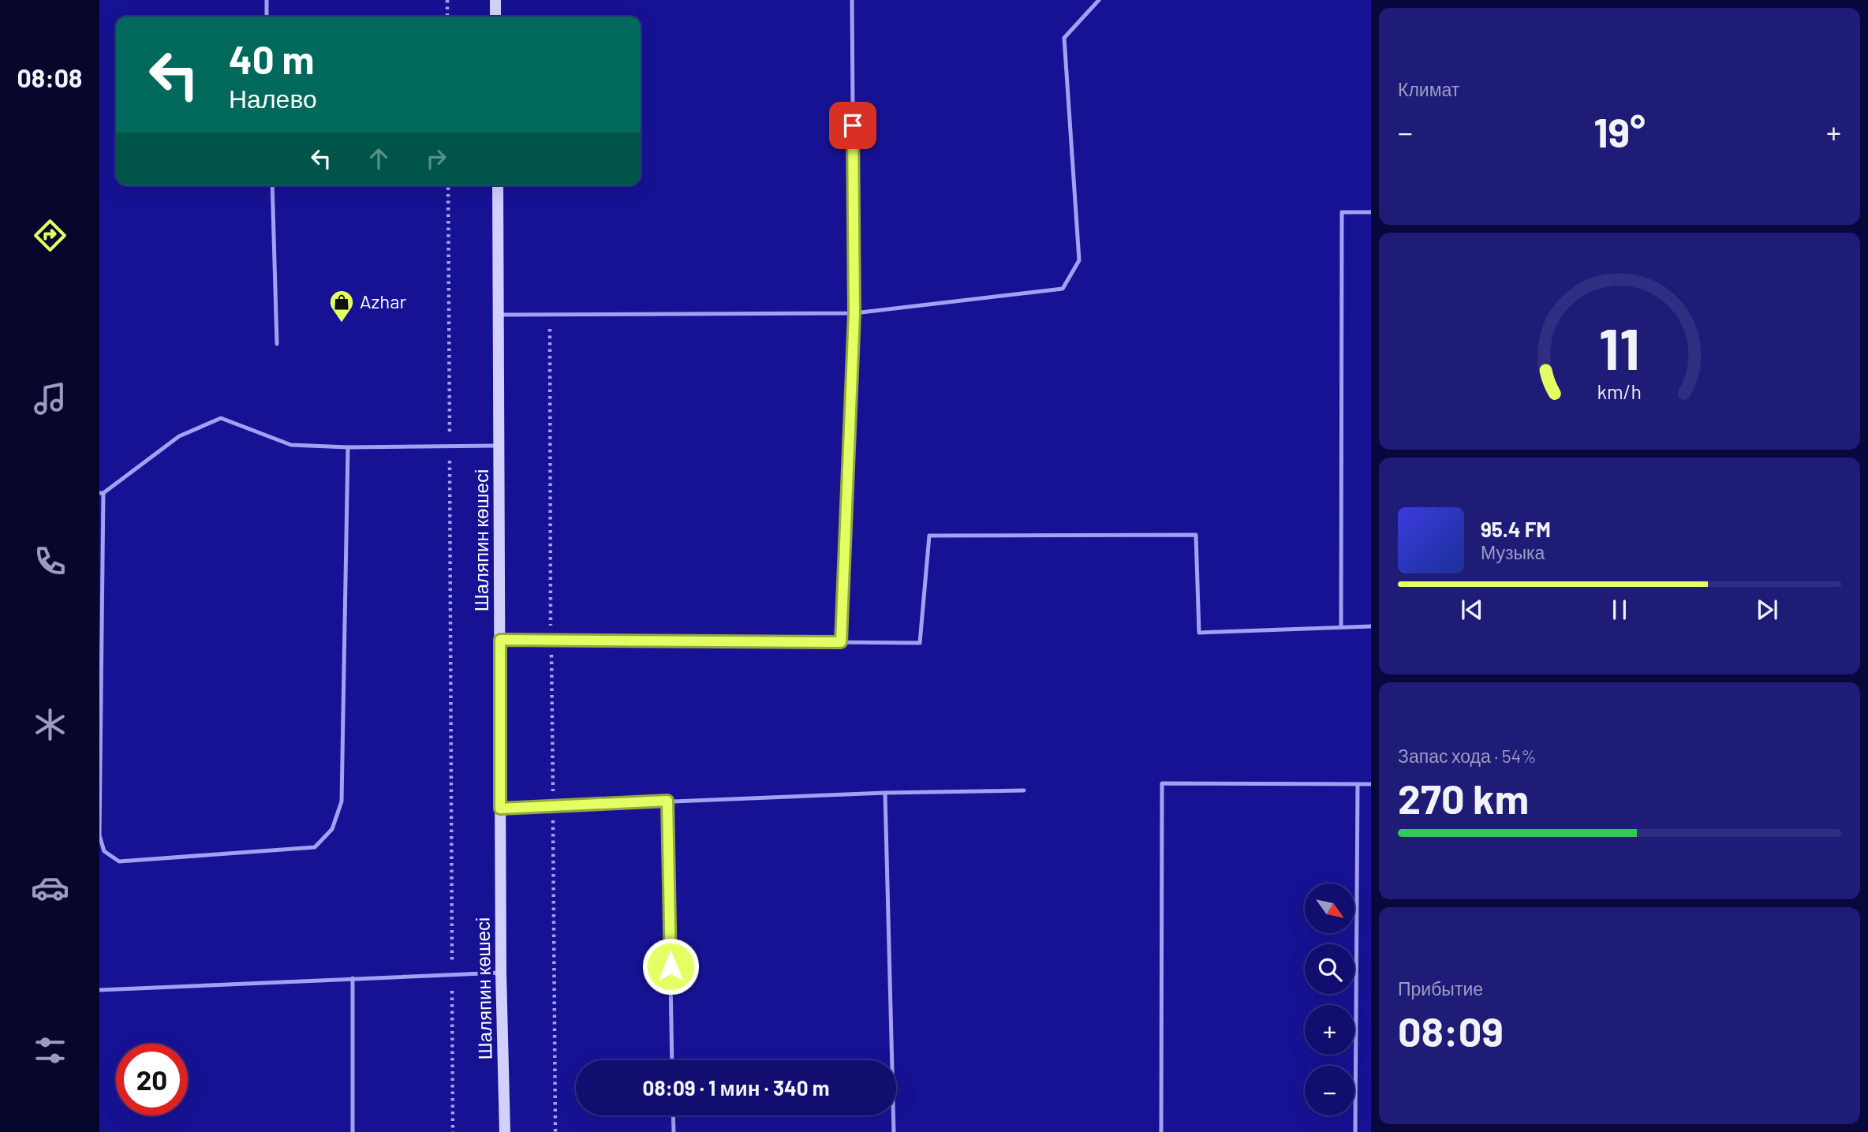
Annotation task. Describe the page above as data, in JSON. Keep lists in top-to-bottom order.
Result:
{
  "streets": {
    "main road": ["Шаляпин көшесі"]
  },
  "places": {
    "shop": ["Azhar"]
  },
  "north": "bottom right",
  "page": {
    "tabs": "08:08",
    "tile": [
      "Климат",
      ["Запас хода · 54%", "270 km"],
      ["Прибытие", "08:09"]
    ],
    "turn": ["40 m", "Налево"],
    "heat": ["−", "19°", "+"],
    "song": ["95.4 FM", "Музыка"],
    "map_buttons": ["+", "−"],
    "limit": "20",
    "trip": "08:09 · 1 мин · 340 m",
    "gauge": ["11", "km/h"]
  }
}
